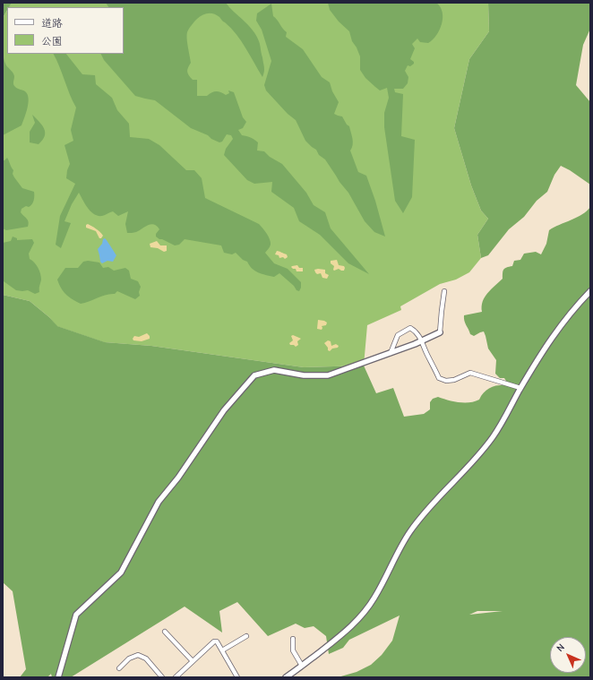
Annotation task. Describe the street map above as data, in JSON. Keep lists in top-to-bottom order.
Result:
{
  "legend": ["道路", "公園"],
  "north": "top left"
}
